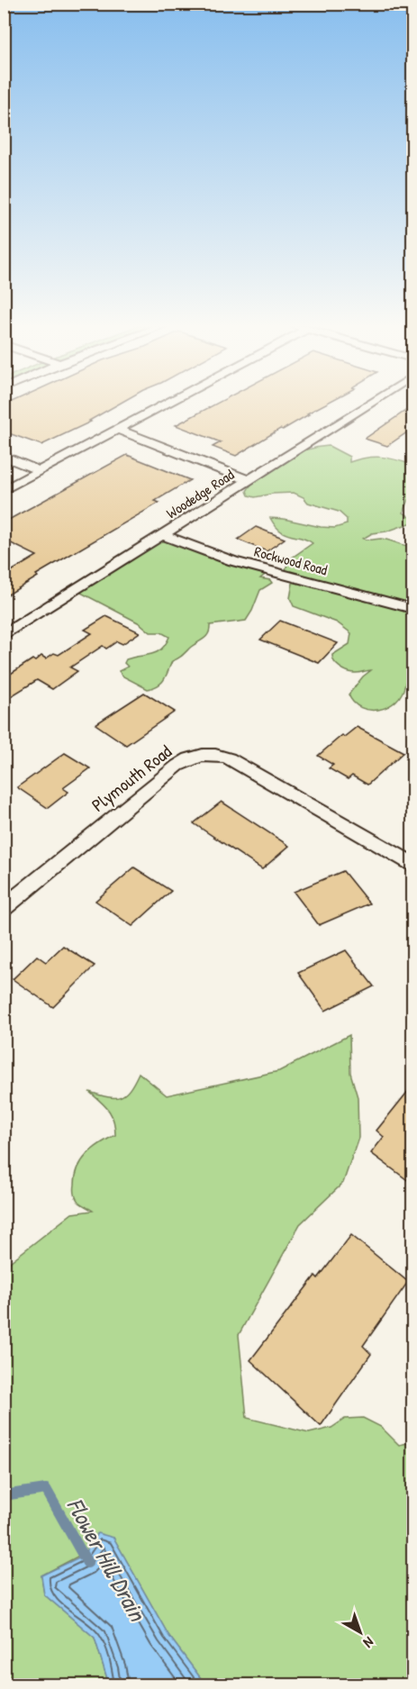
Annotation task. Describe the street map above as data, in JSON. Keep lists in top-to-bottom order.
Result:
{
  "streets": {
    "street": ["Woodedge Road", "Rockwood Road", "Plymouth Road"]
  },
  "crossings": [
    ["Woodedge Road", "Rockwood Road"]
  ],
  "water": ["Flower Hill Drain"],
  "north": "bottom right"
}
